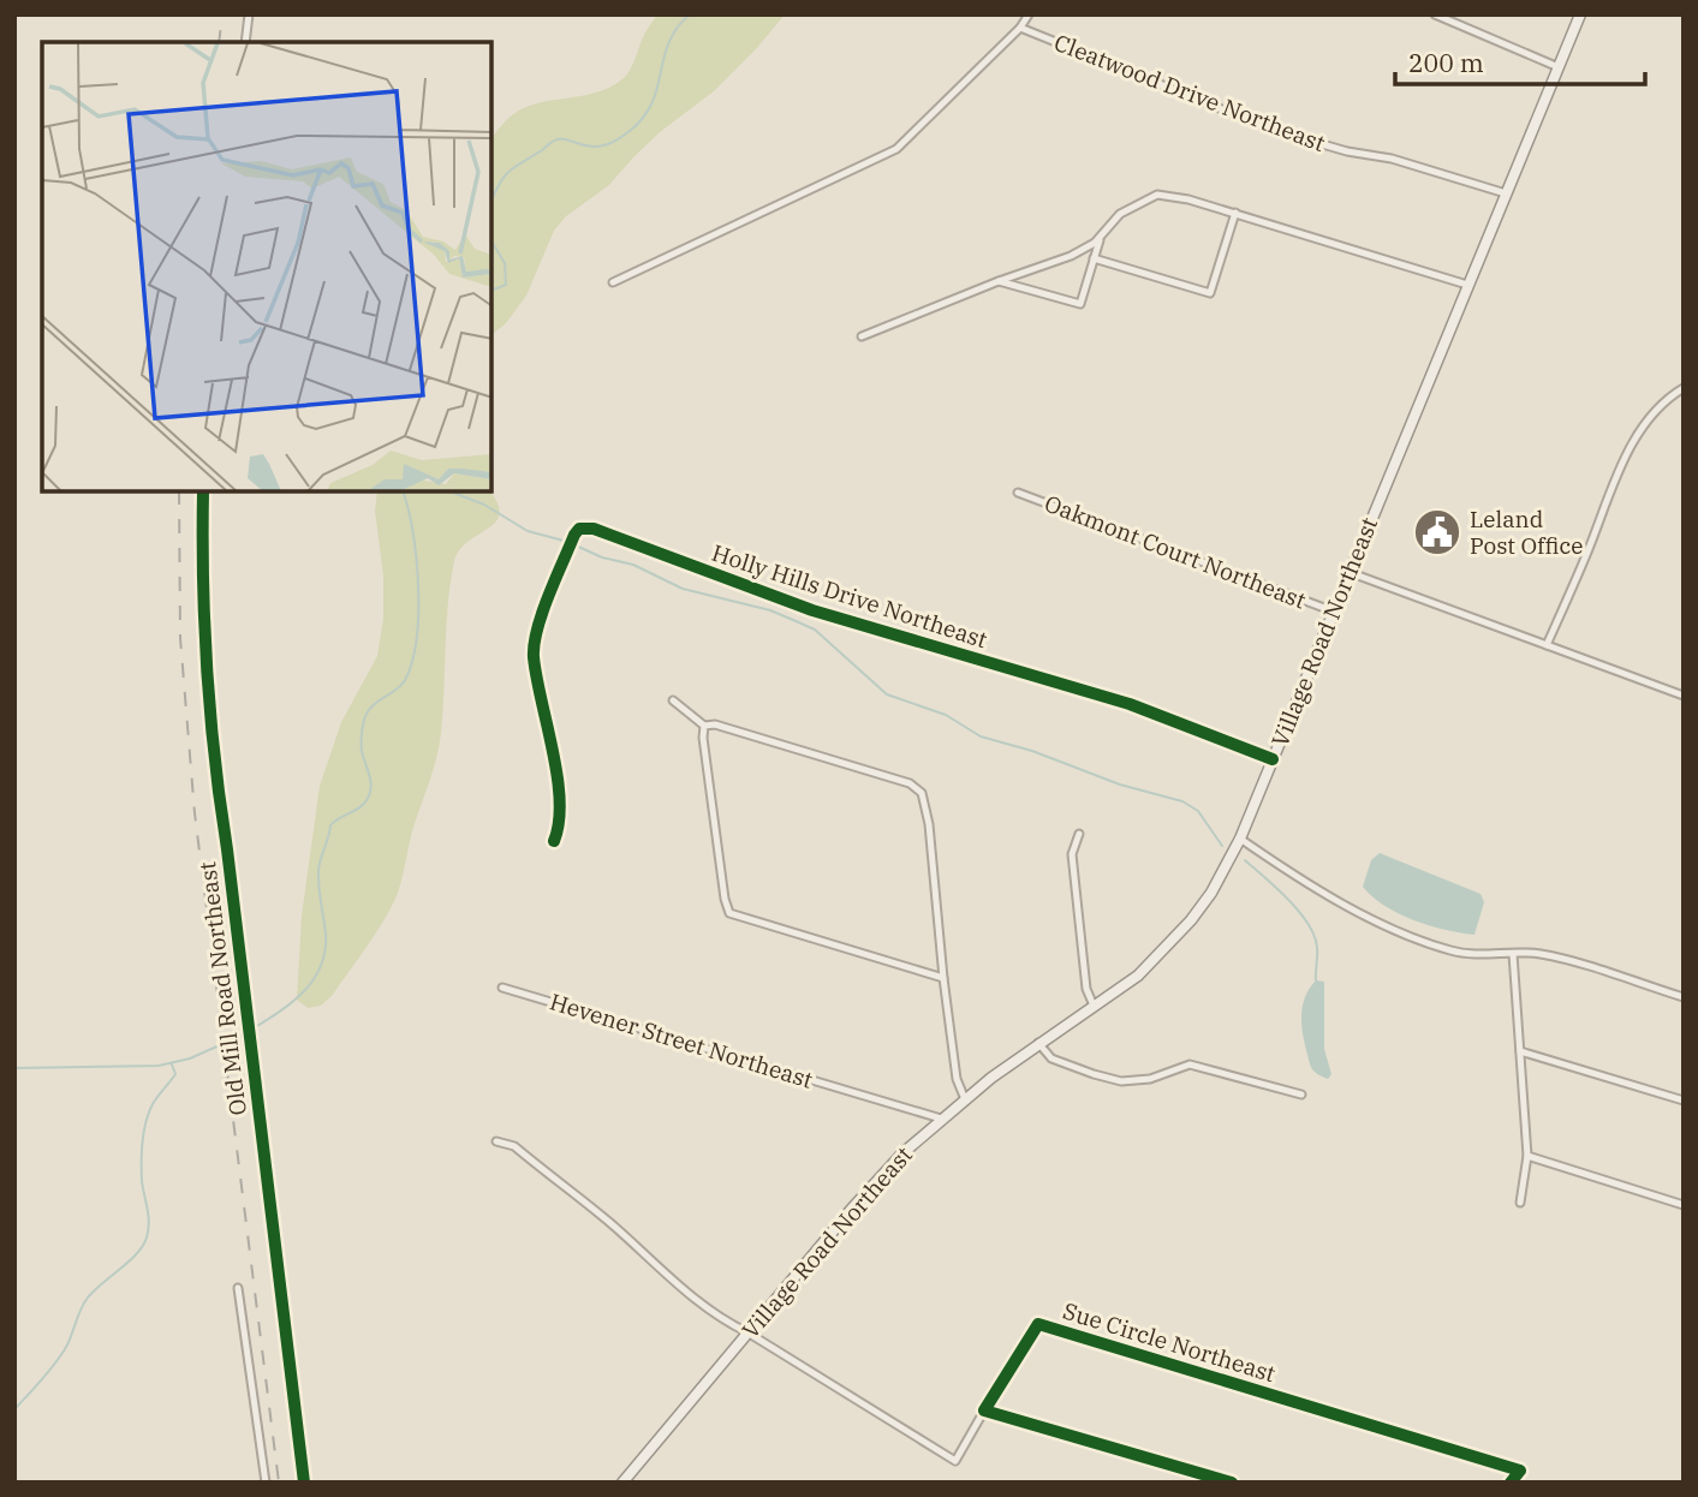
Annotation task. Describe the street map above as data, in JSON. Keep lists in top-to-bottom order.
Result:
{
  "streets": {
    "main road": ["Village Road Northeast"],
    "street": [
      "Cleatwood Drive Northeast",
      "Oakmont Court Northeast",
      "Holly Hills Drive Northeast",
      "Old Mill Road Northeast",
      "Hevener Street Northeast",
      "Sue Circle Northeast"
    ]
  },
  "crossings": [
    ["Cleatwood Drive Northeast", "Village Road Northeast"],
    ["Oakmont Court Northeast", "Village Road Northeast"],
    ["Holly Hills Drive Northeast", "Village Road Northeast"],
    ["Village Road Northeast", "Hevener Street Northeast"],
    ["Village Road Northeast", "Sue Circle Northeast"]
  ],
  "places": {
    "public building": ["Leland Post Office"]
  },
  "scale_bar": "200 m"
}
